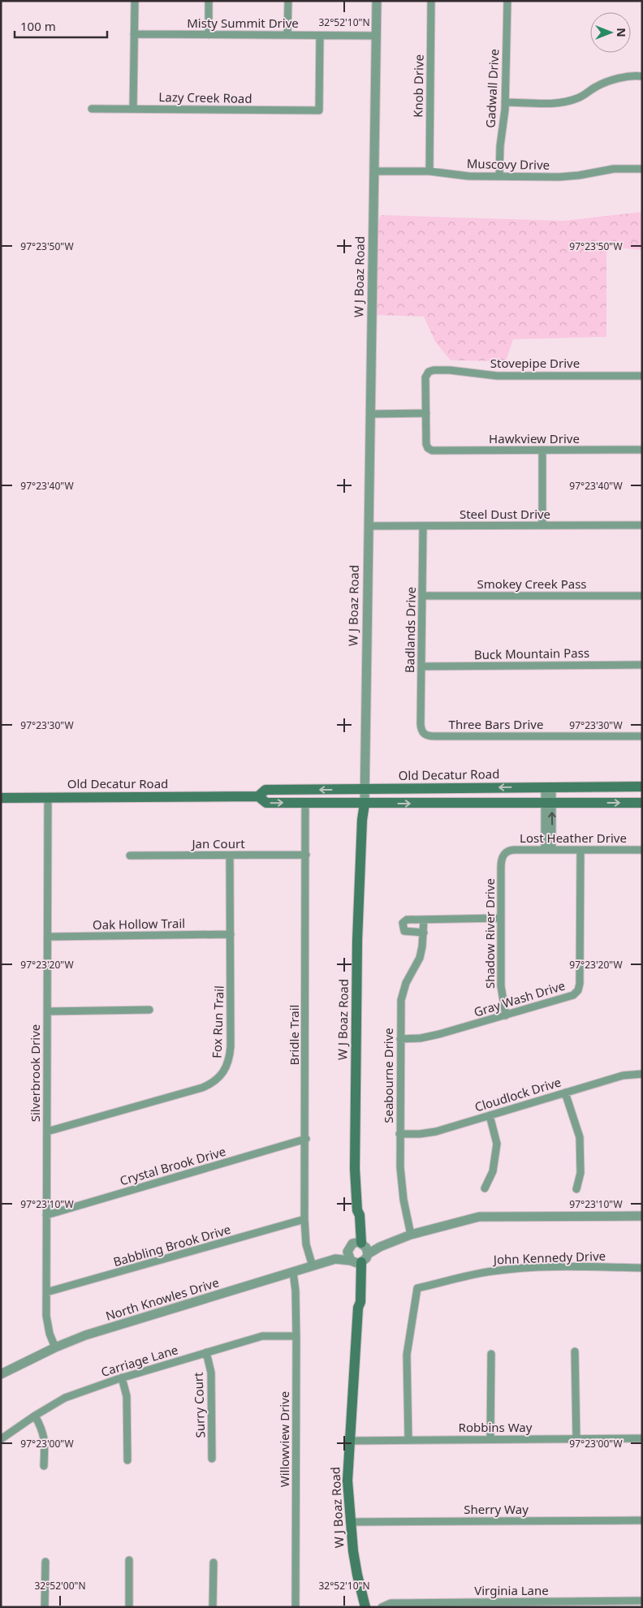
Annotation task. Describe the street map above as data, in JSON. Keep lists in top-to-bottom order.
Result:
{
  "streets": {
    "main road": ["W J Boaz Road", "Old Decatur Road"],
    "street": [
      "Misty Summit Drive",
      "Knob Drive",
      "Gadwall Drive",
      "Lazy Creek Road",
      "Muscovy Drive",
      "Stovepipe Drive",
      "Hawkview Drive",
      "Steel Dust Drive",
      "Smokey Creek Pass",
      "Badlands Drive",
      "Buck Mountain Pass",
      "Three Bars Drive",
      "Lost Heather Drive",
      "Jan Court",
      "Oak Hollow Trail",
      "Shadow River Drive",
      "Gray Wash Drive",
      "Fox Run Trail",
      "Bridle Trail",
      "Silverbrook Drive",
      "Seabourne Drive",
      "Cloudlock Drive",
      "Crystal Brook Drive",
      "Babbling Brook Drive",
      "John Kennedy Drive",
      "North Knowles Drive",
      "Carriage Lane",
      "Surry Court",
      "Robbins Way",
      "Willowview Drive",
      "Sherry Way",
      "Virginia Lane"
    ]
  },
  "crossings": [
    ["Misty Summit Drive", "Lazy Creek Road"],
    ["Misty Summit Drive", "W J Boaz Road"],
    ["Knob Drive", "Muscovy Drive"],
    ["Gadwall Drive", "Muscovy Drive"],
    ["Muscovy Drive", "W J Boaz Road"],
    ["W J Boaz Road", "Steel Dust Drive"],
    ["W J Boaz Road", "Old Decatur Road"],
    ["W J Boaz Road", "North Knowles Drive"],
    ["W J Boaz Road", "Robbins Way"],
    ["W J Boaz Road", "Sherry Way"],
    ["Stovepipe Drive", "Hawkview Drive"],
    ["Steel Dust Drive", "Badlands Drive"],
    ["Smokey Creek Pass", "Badlands Drive"],
    ["Badlands Drive", "Buck Mountain Pass"],
    ["Badlands Drive", "Three Bars Drive"],
    ["Old Decatur Road", "Bridle Trail"],
    ["Old Decatur Road", "Silverbrook Drive"],
    ["Lost Heather Drive", "Shadow River Drive"],
    ["Lost Heather Drive", "Gray Wash Drive"],
    ["Jan Court", "Fox Run Trail"],
    ["Jan Court", "Bridle Trail"],
    ["Oak Hollow Trail", "Fox Run Trail"],
    ["Oak Hollow Trail", "Silverbrook Drive"],
    ["Shadow River Drive", "Gray Wash Drive"],
    ["Gray Wash Drive", "Seabourne Drive"],
    ["Fox Run Trail", "Silverbrook Drive"],
    ["Bridle Trail", "Crystal Brook Drive"],
    ["Bridle Trail", "Babbling Brook Drive"],
    ["Bridle Trail", "North Knowles Drive"],
    ["Silverbrook Drive", "Crystal Brook Drive"],
    ["Silverbrook Drive", "Babbling Brook Drive"],
    ["Silverbrook Drive", "North Knowles Drive"],
    ["Seabourne Drive", "Cloudlock Drive"],
    ["John Kennedy Drive", "Robbins Way"],
    ["North Knowles Drive", "Willowview Drive"],
    ["Carriage Lane", "Surry Court"],
    ["Carriage Lane", "Willowview Drive"]
  ],
  "scale_bar": "100 m",
  "north": "right",
  "coordinates": [
    "32°52'10\"N",
    "97°23'50\"W",
    "97°23'40\"W",
    "97°23'30\"W",
    "97°23'20\"W",
    "97°23'10\"W",
    "97°23'00\"W",
    "32°52'00\"N"
  ]
}
